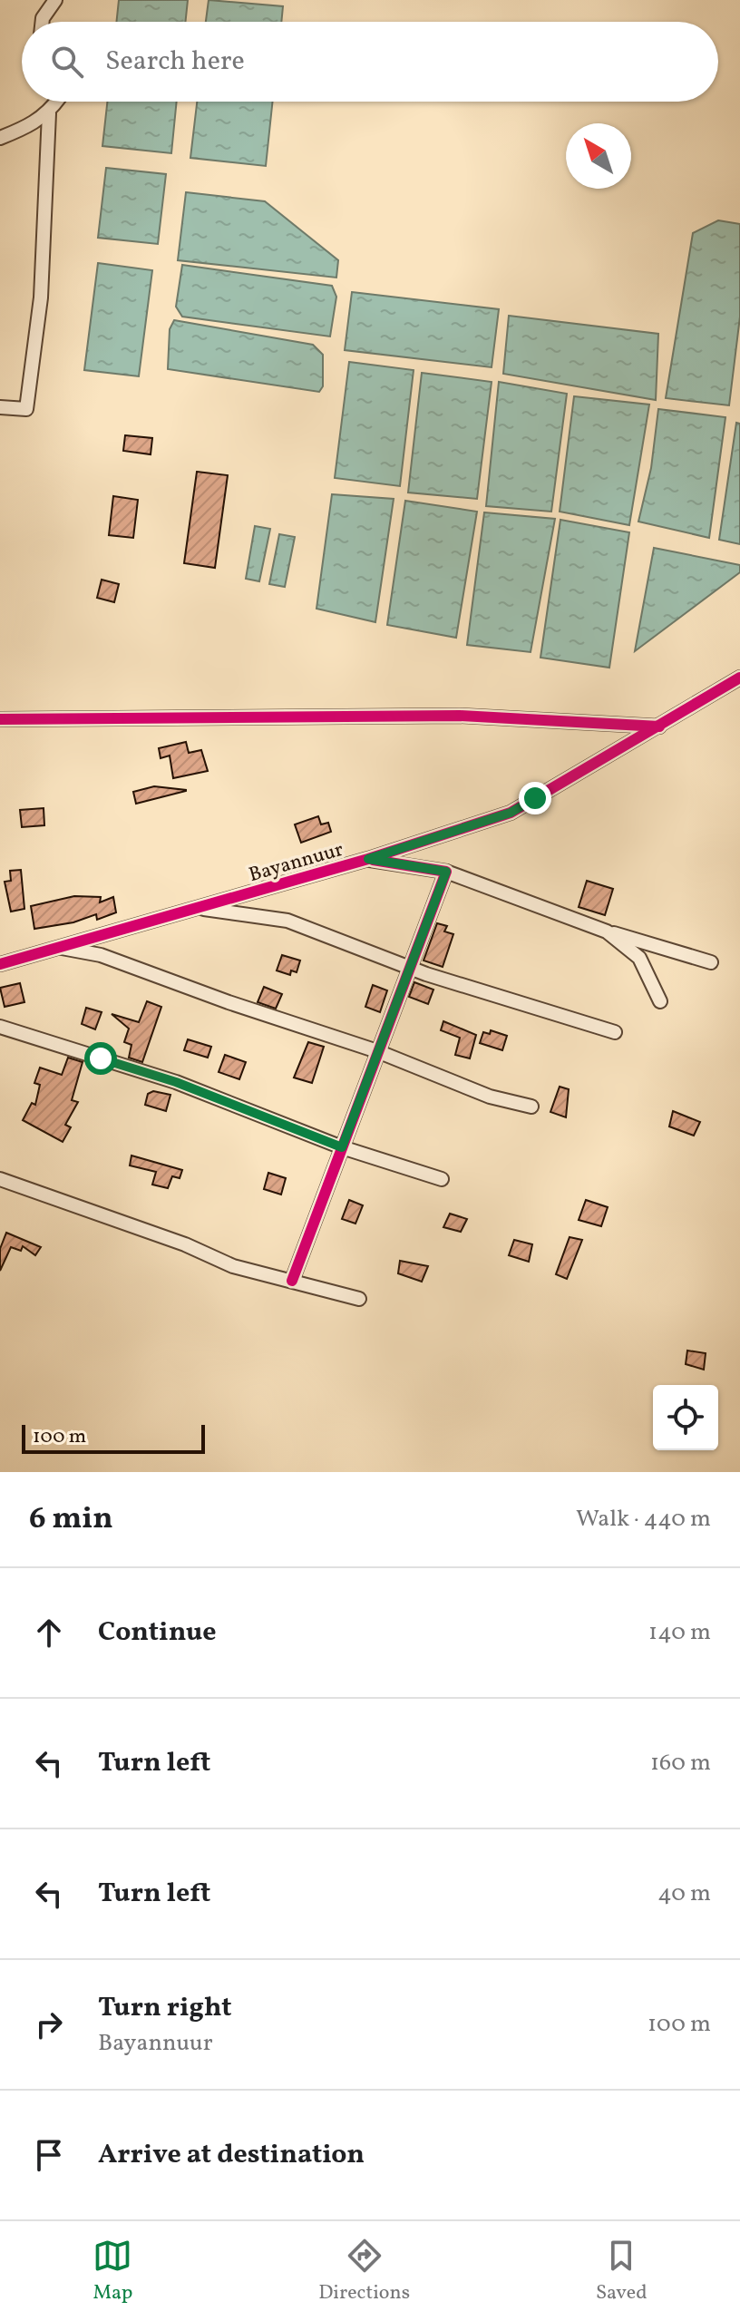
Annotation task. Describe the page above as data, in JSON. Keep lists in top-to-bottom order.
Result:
{
  "streets": {
    "street": ["Bayannuur"]
  },
  "scale_bar": "100 m",
  "north": "top left",
  "page": {
    "search": "Search here",
    "scale": "100 m",
    "heading": ["6 min", "Walk · 440 m"],
    "list": [
      ["Continue", "140 m"],
      ["Turn left", "160 m"],
      ["Turn left", "40 m"],
      ["Turn right", "Bayannuur", "100 m"],
      "Arrive at destination"
    ],
    "nav": ["Map", "Directions", "Saved"]
  }
}
